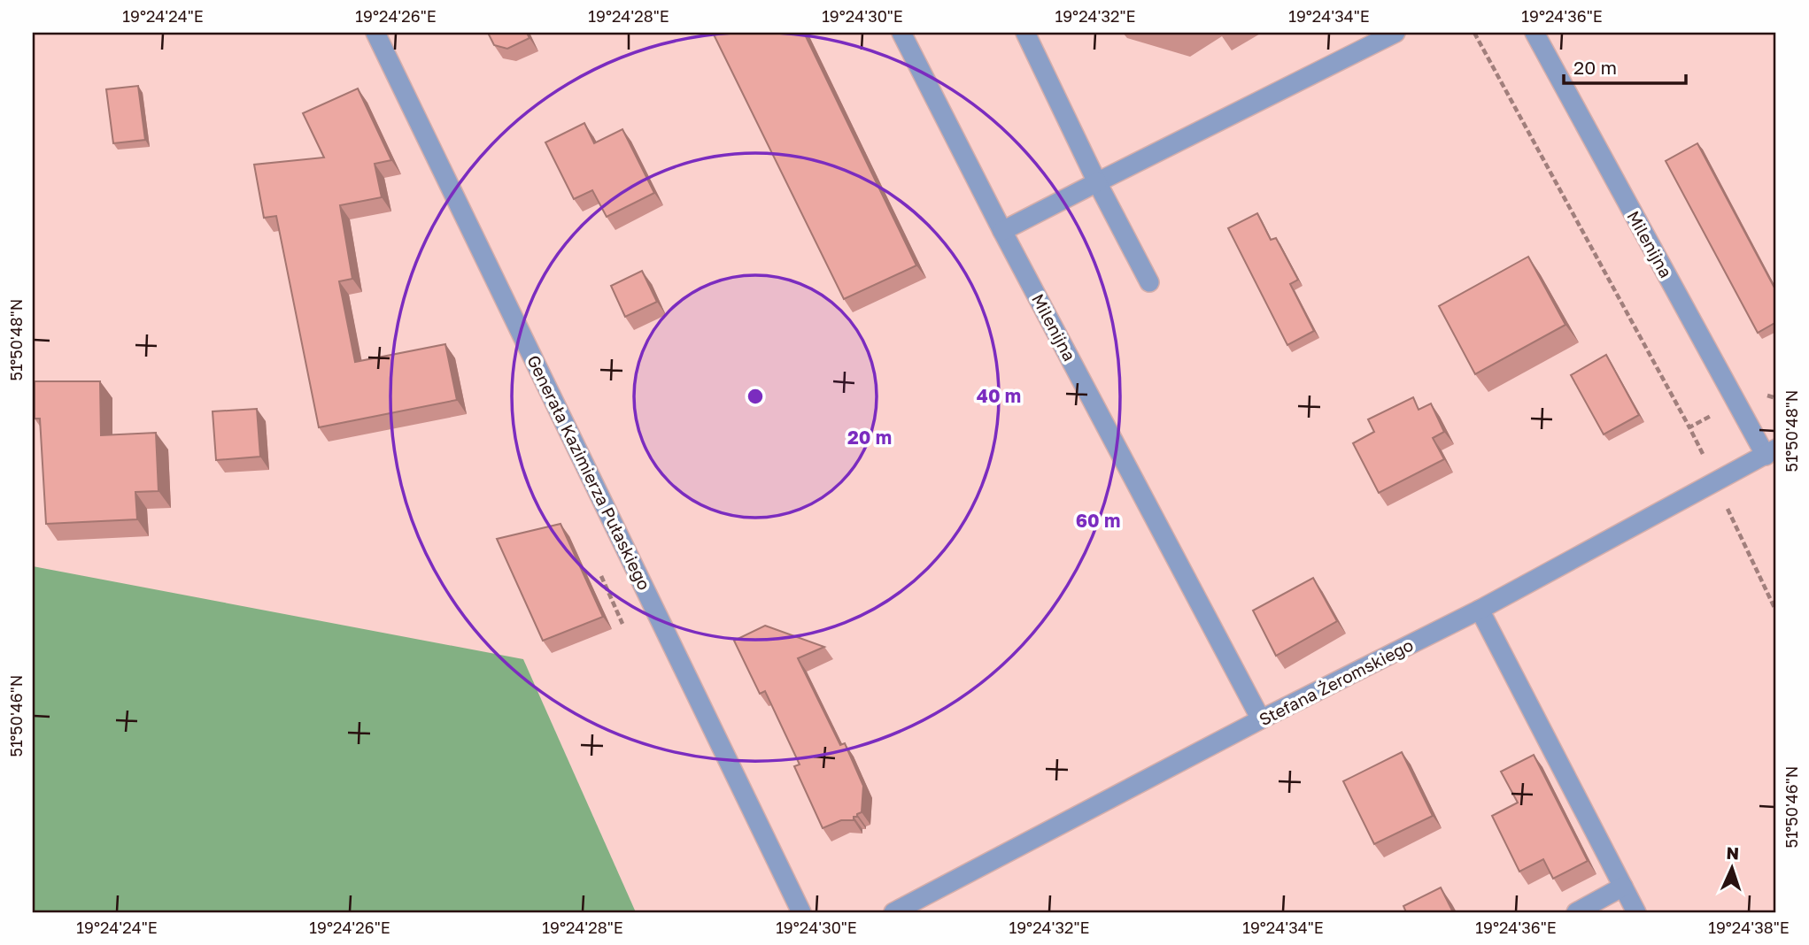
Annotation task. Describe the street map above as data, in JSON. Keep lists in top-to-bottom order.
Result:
{
  "streets": {
    "street": ["Milenijna", "Generała Kazimierza Pułaskiego", "Stefana Żeromskiego"]
  },
  "crossings": [
    ["Milenijna", "Stefana Żeromskiego"]
  ],
  "scale_bar": "20 m",
  "north": "top",
  "coordinates": [
    "19°24'24\"E",
    "19°24'26\"E",
    "19°24'28\"E",
    "19°24'30\"E",
    "19°24'32\"E",
    "19°24'34\"E",
    "19°24'36\"E",
    "51°50'48\"N",
    "51°50'46\"N",
    "19°24'38\"E"
  ],
  "rings": ["40 m", "20 m", "60 m"]
}
